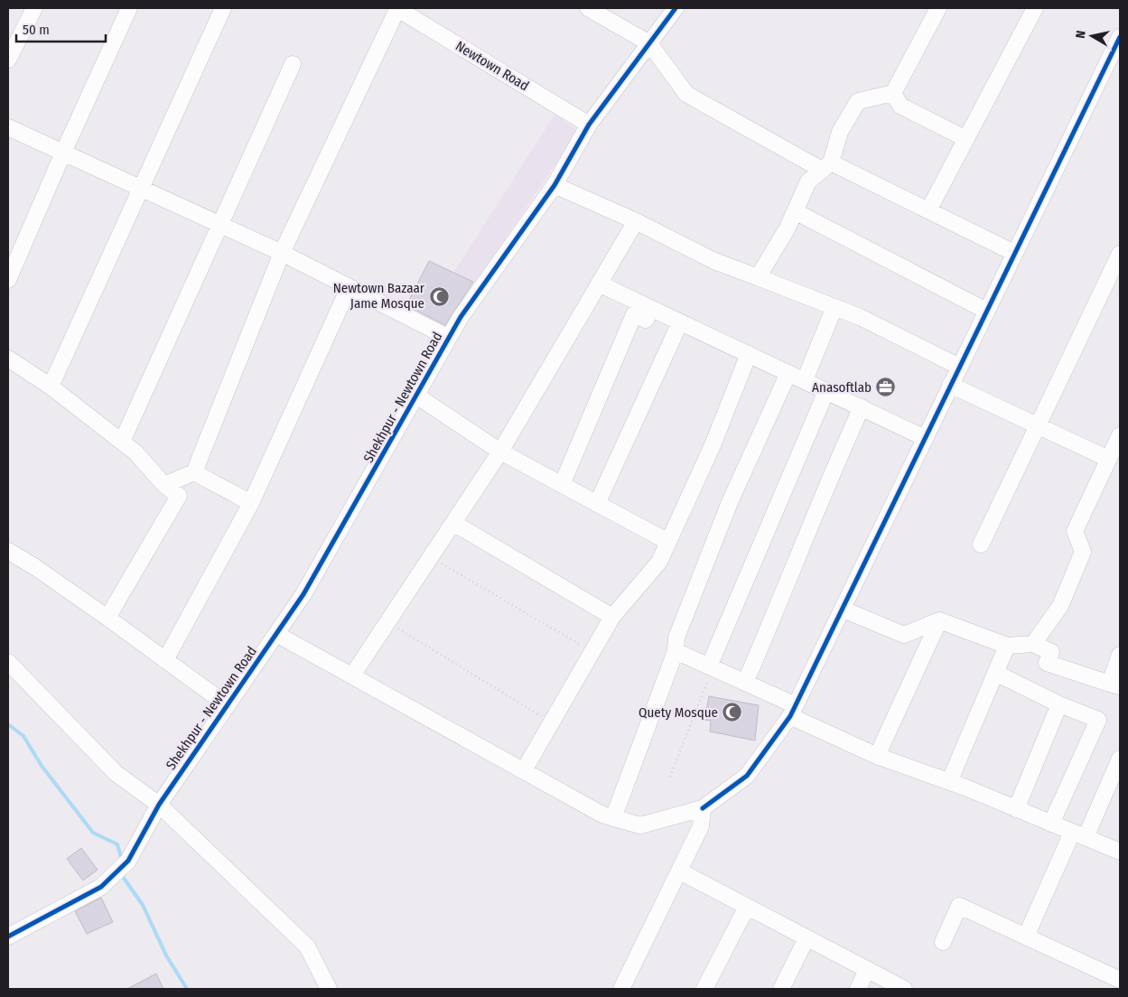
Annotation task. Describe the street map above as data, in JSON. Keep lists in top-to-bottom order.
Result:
{
  "streets": {
    "street": ["Newtown Road", "Shekhpur - Newtown Road"]
  },
  "crossings": [
    ["Newtown Road", "Shekhpur - Newtown Road"]
  ],
  "places": {
    "mosque": ["Newtown Bazaar Jame Mosque", "Quety Mosque"],
    "office": ["Anasoftlab"]
  },
  "scale_bar": "50 m",
  "north": "left"
}
